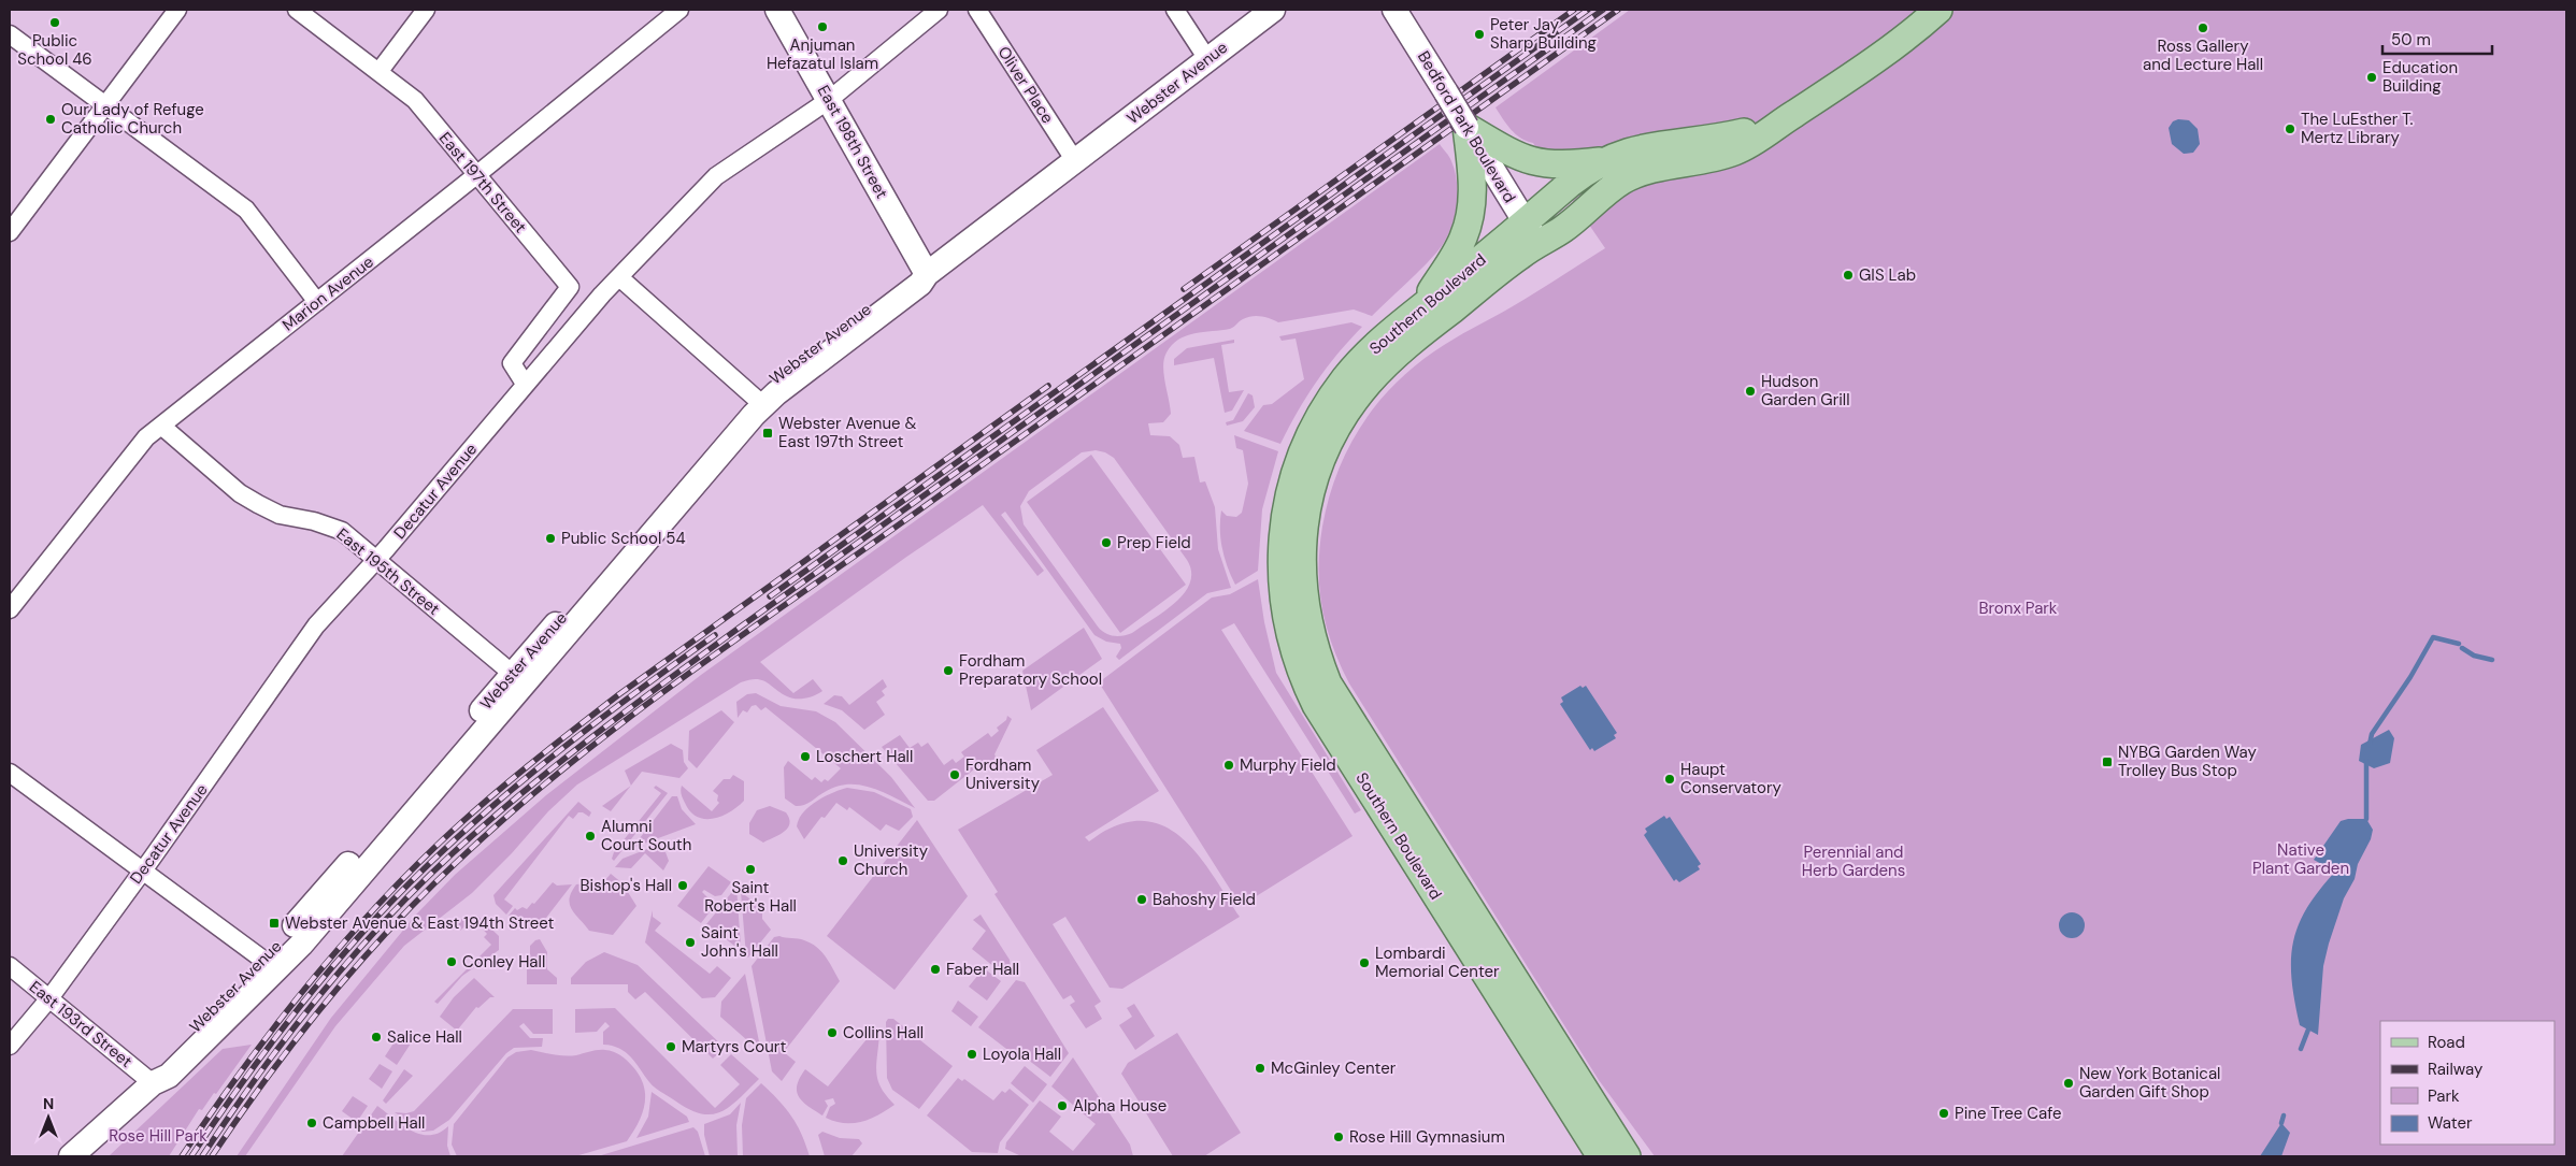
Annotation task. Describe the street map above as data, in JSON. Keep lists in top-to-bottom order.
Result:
{
  "streets": {
    "main road": [
      "Webster Avenue",
      "Bedford Park Boulevard",
      "East 198th Street",
      "Southern Boulevard"
    ],
    "street": [
      "Oliver Place",
      "East 197th Street",
      "Marion Avenue",
      "Decatur Avenue",
      "East 195th Street",
      "East 193rd Street"
    ]
  },
  "crossings": [
    ["Webster Avenue", "Oliver Place"],
    ["Webster Avenue", "East 198th Street"],
    ["Webster Avenue", "East 195th Street"],
    ["Webster Avenue", "East 193rd Street"],
    ["Bedford Park Boulevard", "Southern Boulevard"],
    ["East 198th Street", "Decatur Avenue"],
    ["East 197th Street", "Marion Avenue"],
    ["East 197th Street", "Decatur Avenue"],
    ["Marion Avenue", "East 195th Street"],
    ["Decatur Avenue", "East 195th Street"],
    ["Decatur Avenue", "East 193rd Street"]
  ],
  "parks": [
    "Bronx Park",
    "Native Plant Garden",
    "Perennial and Herb Gardens",
    "Rose Hill Park"
  ],
  "places": {
    "other": [
      "Public School 46",
      "Anjuman Hefazatul Islam",
      "Ross Gallery and Lecture Hall",
      "Peter Jay Sharp Building",
      "Education Building",
      "Our Lady of Refuge Catholic Church",
      "The LuEsther T. Mertz Library",
      "GIS Lab",
      "Hudson Garden Grill",
      "Public School 54",
      "Prep Field",
      "Fordham Preparatory School",
      "Loschert Hall",
      "Murphy Field",
      "Fordham University",
      "Haupt Conservatory",
      "Alumni Court South",
      "University Church",
      "Saint Robert's Hall",
      "Bishop's Hall",
      "Bahoshy Field",
      "Saint John's Hall",
      "Conley Hall",
      "Lombardi Memorial Center",
      "Faber Hall",
      "Collins Hall",
      "Salice Hall",
      "Martyrs Court",
      "Loyola Hall",
      "McGinley Center",
      "New York Botanical Garden Gift Shop",
      "Alpha House",
      "Pine Tree Cafe",
      "Campbell Hall",
      "Rose Hill Gymnasium"
    ],
    "transit": ["Webster Avenue & East 197th Street", "NYBG Garden Way Trolley Bus Stop", "Webster Avenue & East 194th Street"]
  },
  "legend": [
    "Road",
    "Railway",
    "Park",
    "Water"
  ],
  "scale_bar": "50 m",
  "north": "top"
}
